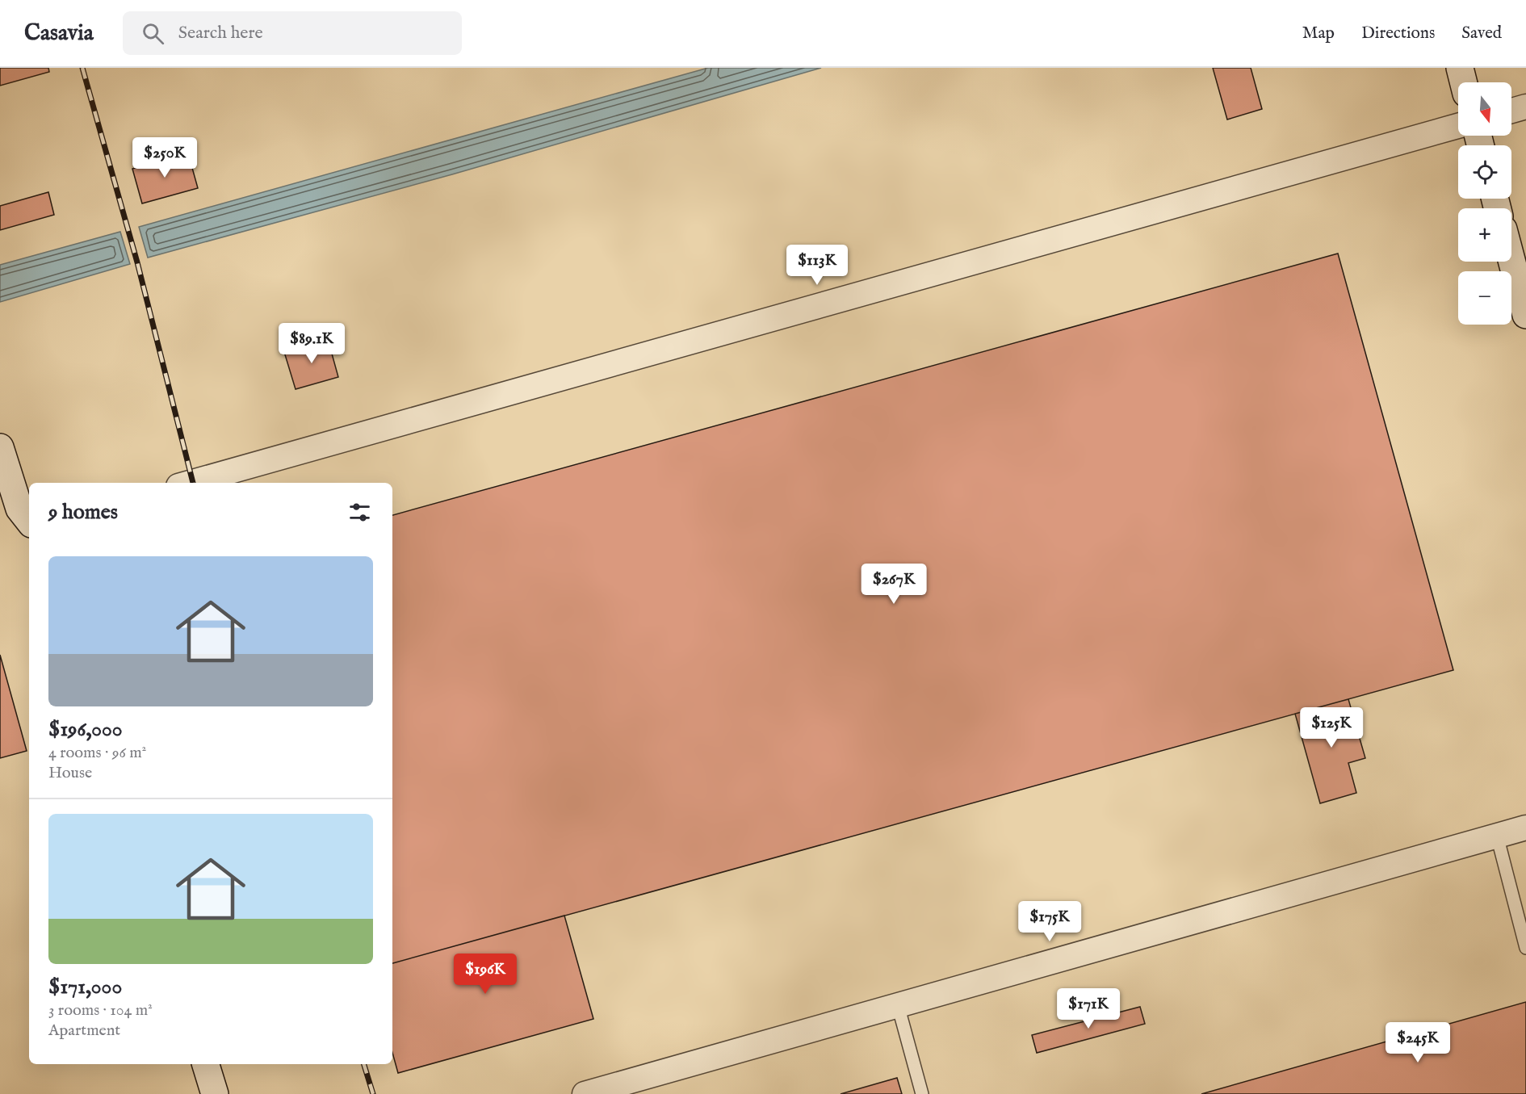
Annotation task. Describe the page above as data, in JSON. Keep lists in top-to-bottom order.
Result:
{
  "north": "bottom",
  "page": {
    "header": "Casavia",
    "search": "Search here",
    "nav": ["Map", "Directions", "Saved"],
    "map_buttons": ["+", "−"],
    "price": [
      "$250K",
      "$113K",
      "$89.1K",
      "$267K",
      "$125K",
      "$175K",
      "$196K",
      "$171K",
      "$245K"
    ],
    "heading": "9 homes",
    "list": [
      {
        "name": "$196,000",
        "note": "4 rooms · 96 m² · House"
      },
      {
        "name": "$171,000",
        "note": "3 rooms · 104 m² · Apartment"
      }
    ]
  }
}
